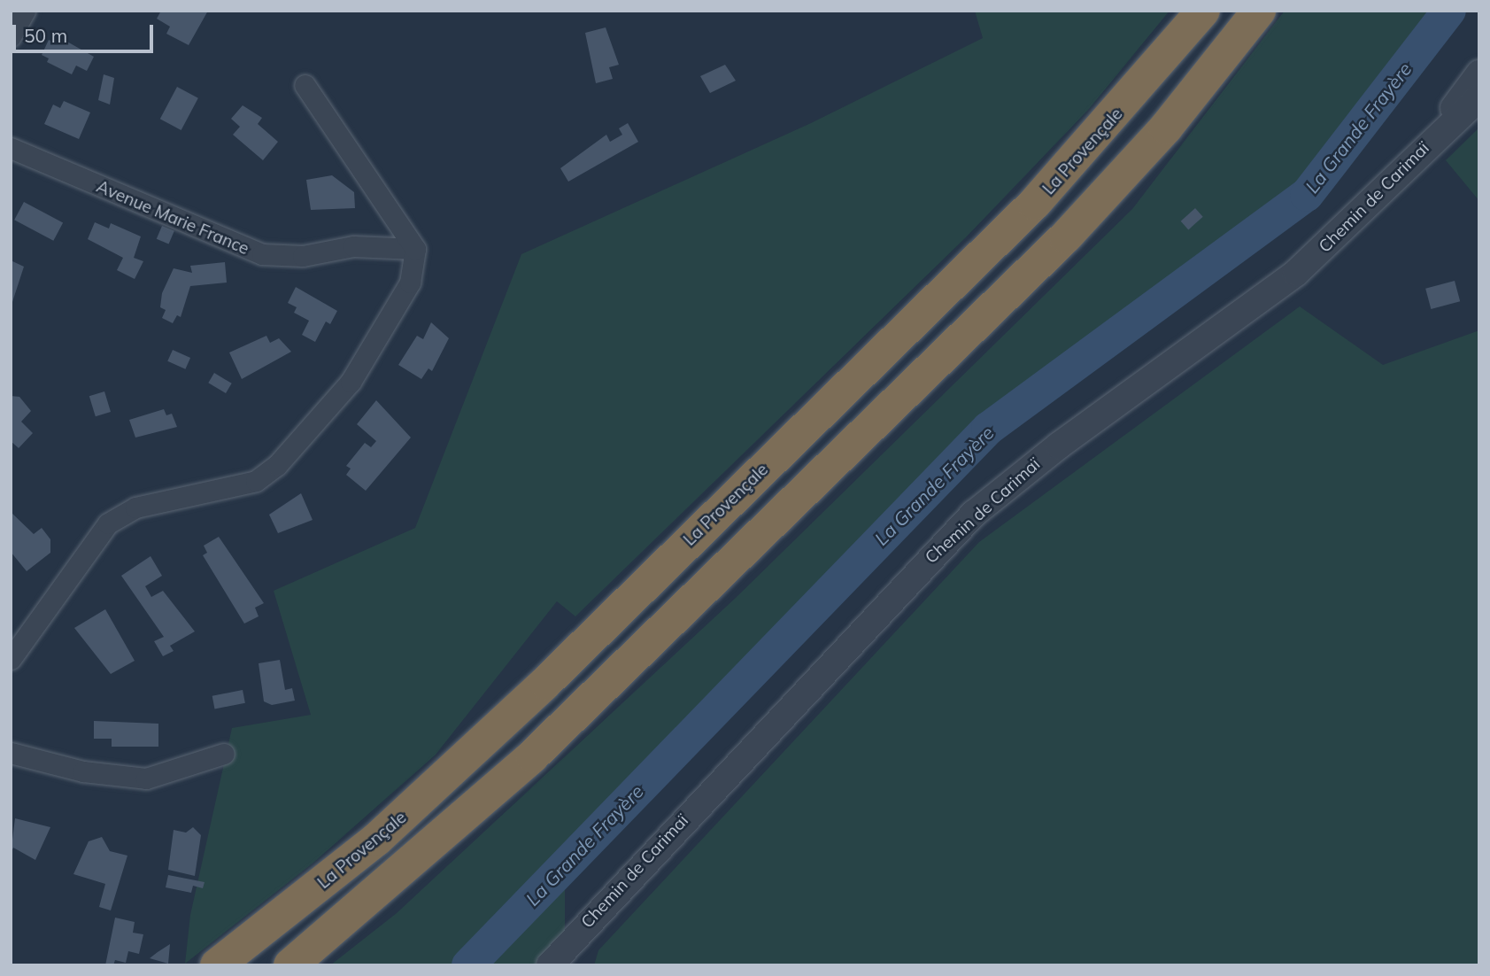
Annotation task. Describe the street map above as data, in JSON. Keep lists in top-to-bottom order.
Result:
{
  "streets": {
    "highway": ["La Provençale"],
    "street": ["Chemin de Carimaï", "Avenue Marie France"]
  },
  "water": ["La Grande Frayère"],
  "scale_bar": "50 m"
}
